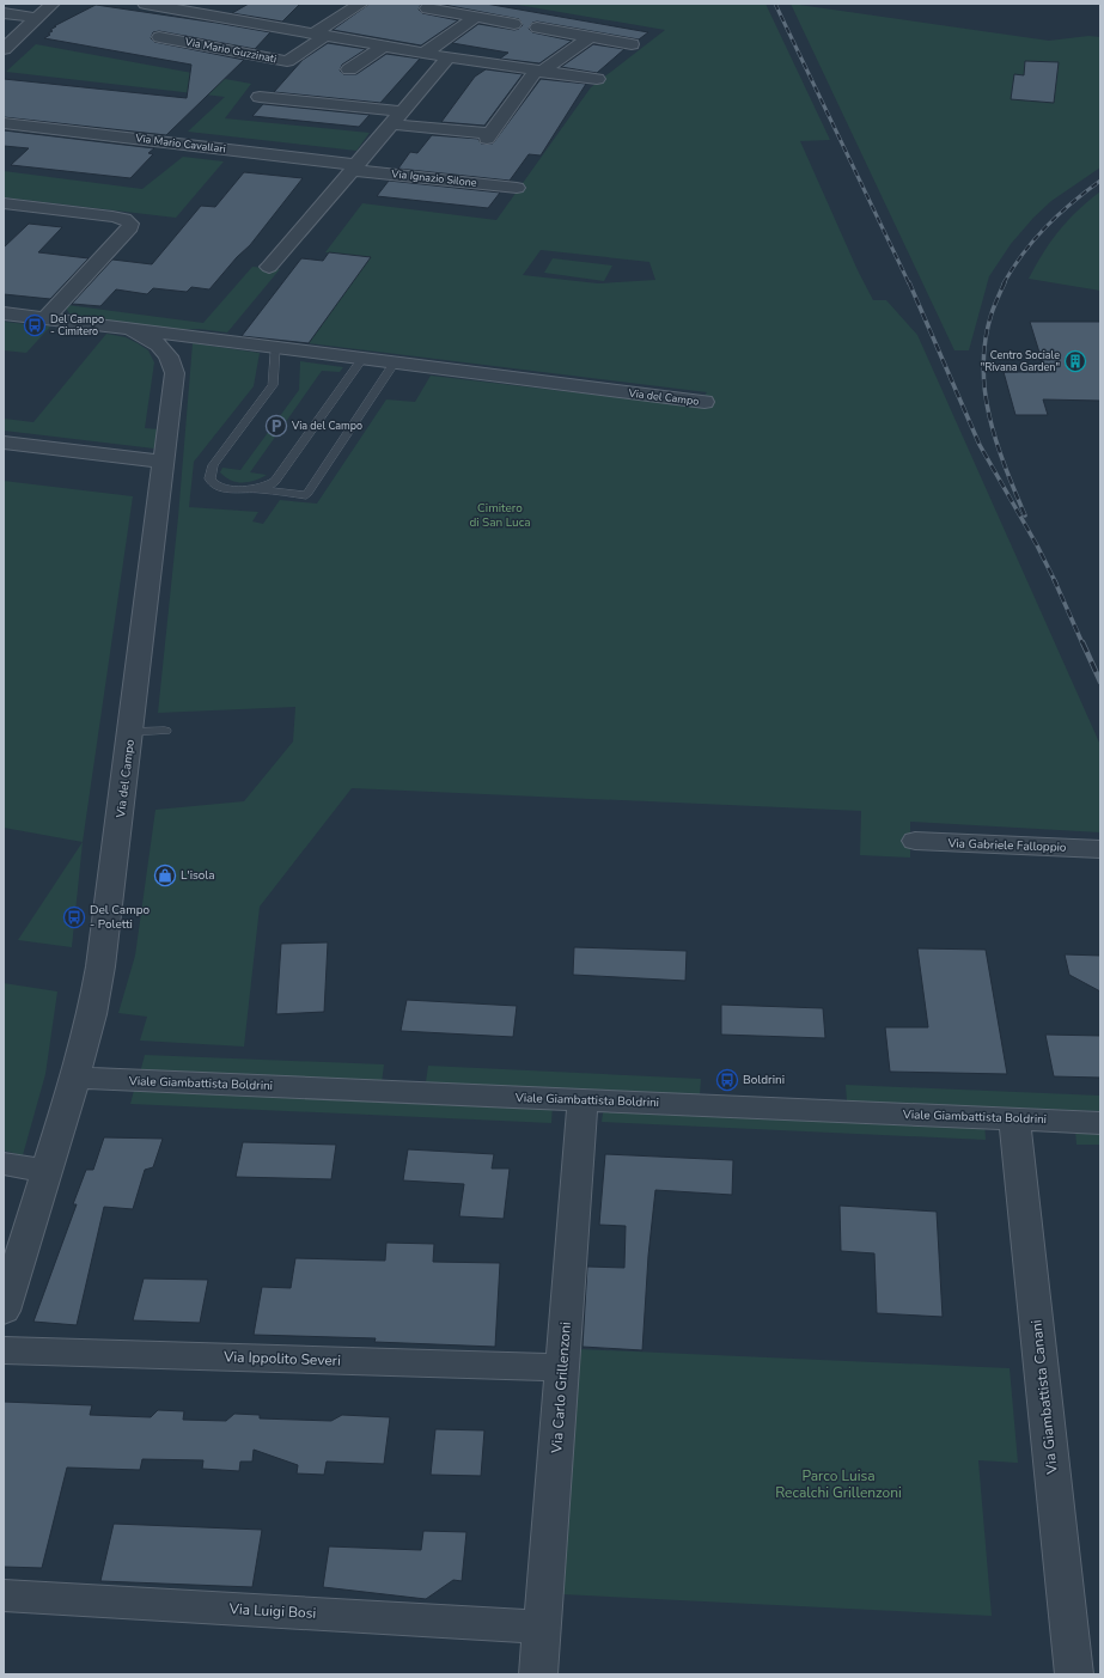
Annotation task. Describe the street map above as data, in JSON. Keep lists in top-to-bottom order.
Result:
{
  "streets": {
    "street": [
      "Via Mario Guzzinati",
      "Via Mario Cavallari",
      "Via Ignazio Silone",
      "Via del Campo",
      "Via Gabriele Falloppio",
      "Viale Giambattista Boldrini",
      "Via Ippolito Severi",
      "Via Carlo Grillenzoni",
      "Via Giambattista Canani",
      "Via Luigi Bosi"
    ]
  },
  "crossings": [
    ["Via Mario Cavallari", "Via Ignazio Silone"],
    ["Via del Campo", "Viale Giambattista Boldrini"],
    ["Viale Giambattista Boldrini", "Via Carlo Grillenzoni"],
    ["Viale Giambattista Boldrini", "Via Giambattista Canani"],
    ["Via Ippolito Severi", "Via Carlo Grillenzoni"],
    ["Via Carlo Grillenzoni", "Via Luigi Bosi"]
  ],
  "parks": ["Cimitero di San Luca", "Parco Luisa Recalchi Grillenzoni"],
  "places": {
    "bus stop": ["Del Campo - Cimitero", "Del Campo - Poletti", "Boldrini"],
    "building": ["Centro Sociale \"Rivana Garden\""],
    "parking": ["Via del Campo"],
    "shop": ["L'isola"]
  }
}
